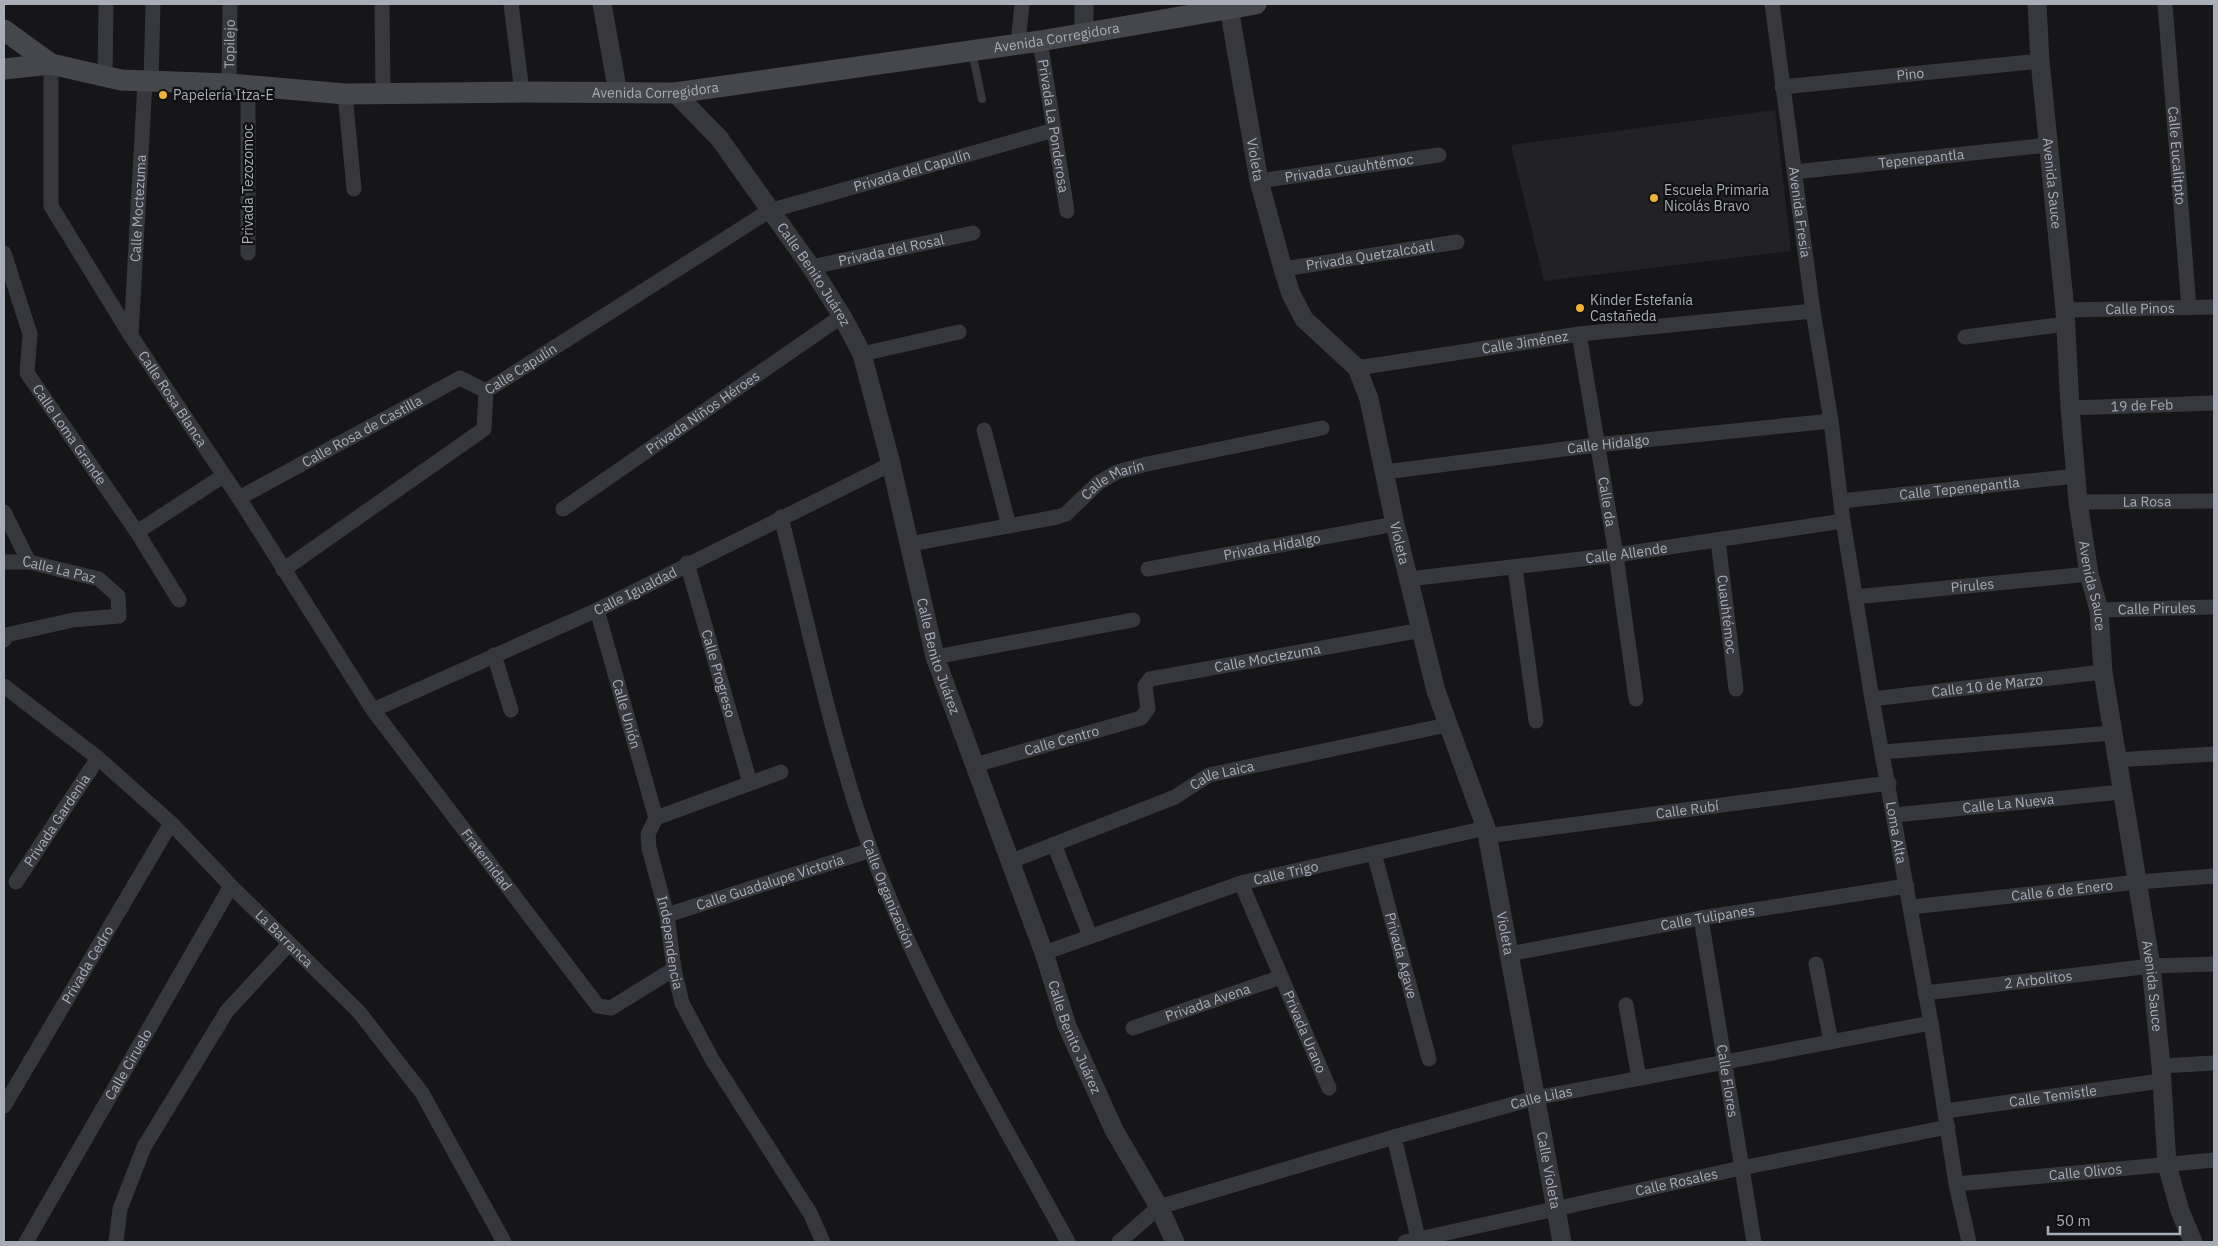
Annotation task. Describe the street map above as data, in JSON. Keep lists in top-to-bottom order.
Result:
{
  "streets": {
    "main road": ["Avenida Corregidora"],
    "street": [
      "Topilejo",
      "Pino",
      "Privada La Ponderosa",
      "Calle Eucalitpto",
      "Tepenepantla",
      "Violeta",
      "Privada Cuauhtémoc",
      "Privada del Capulín",
      "Avenida Sauce",
      "Privada Tezozomoc",
      "Calle Moctezuma",
      "Avenida Fresia",
      "Privada del Rosal",
      "Privada Quetzalcóatl",
      "Calle Benito Juárez",
      "Calle Pinos",
      "Calle Jiménez",
      "Calle Capulín",
      "Calle Rosa Blanca",
      "19 de Feb",
      "Privada Niños Héroes",
      "Calle Rosa de Castilla",
      "Calle Loma Grande",
      "Calle Hidalgo",
      "Calle Marín",
      "Calle Tepenepantla",
      "Calle da",
      "La Rosa",
      "Privada Hidalgo",
      "Calle Allende",
      "Calle La Paz",
      "Pirules",
      "Calle Igualdad",
      "Calle Pirules",
      "Cuauhtémoc",
      "Calle Progreso",
      "Calle 10 de Marzo",
      "Calle Unión",
      "Calle Centro",
      "Calle Laica",
      "Calle La Nueva",
      "Calle Rubí",
      "Privada Gardenia",
      "Loma Alta",
      "Fraternidad",
      "Calle Trigo",
      "Calle Guadalupe Victoria",
      "Calle 6 de Enero",
      "Calle Organización",
      "Calle Tulipanes",
      "La Barranca",
      "Independencia",
      "Privada Agave",
      "Privada Cedro",
      "2 Arbolitos",
      "Privada Avena",
      "Privada Urano",
      "Calle Ciruelo",
      "Calle Flores",
      "Calle Temistle",
      "Calle Lilas",
      "Calle Violeta",
      "Calle Olivos",
      "Calle Rosales"
    ]
  },
  "crossings": [
    ["Avenida Corregidora", "Topilejo"],
    ["Avenida Corregidora", "Privada La Ponderosa"],
    ["Avenida Corregidora", "Violeta"],
    ["Avenida Corregidora", "Privada Tezozomoc"],
    ["Avenida Corregidora", "Calle Moctezuma"],
    ["Avenida Corregidora", "Calle Benito Juárez"],
    ["Avenida Corregidora", "Calle Rosa Blanca"],
    ["Topilejo", "Privada Tezozomoc"],
    ["Pino", "Avenida Sauce"],
    ["Pino", "Avenida Fresia"],
    ["Privada La Ponderosa", "Privada del Capulín"],
    ["Calle Eucalitpto", "Calle Pinos"],
    ["Tepenepantla", "Avenida Sauce"],
    ["Tepenepantla", "Avenida Fresia"],
    ["Violeta", "Privada Cuauhtémoc"],
    ["Violeta", "Calle Moctezuma"],
    ["Violeta", "Privada Quetzalcóatl"],
    ["Violeta", "Calle Jiménez"],
    ["Violeta", "Calle Hidalgo"],
    ["Violeta", "Privada Hidalgo"],
    ["Violeta", "Calle Allende"],
    ["Violeta", "Calle Laica"],
    ["Violeta", "Calle Rubí"],
    ["Violeta", "Calle Trigo"],
    ["Violeta", "Calle Tulipanes"],
    ["Violeta", "Calle Lilas"],
    ["Violeta", "Calle Violeta"],
    ["Privada del Capulín", "Calle Benito Juárez"],
    ["Privada del Capulín", "Calle Capulín"],
    ["Avenida Sauce", "Calle Pinos"],
    ["Avenida Sauce", "19 de Feb"],
    ["Avenida Sauce", "Calle Tepenepantla"],
    ["Avenida Sauce", "La Rosa"],
    ["Avenida Sauce", "Pirules"],
    ["Avenida Sauce", "Calle Pirules"],
    ["Avenida Sauce", "Calle 10 de Marzo"],
    ["Avenida Sauce", "Calle La Nueva"],
    ["Avenida Sauce", "Calle 6 de Enero"],
    ["Avenida Sauce", "2 Arbolitos"],
    ["Avenida Sauce", "Calle Temistle"],
    ["Avenida Sauce", "Calle Olivos"],
    ["Calle Moctezuma", "Calle Rosa Blanca"],
    ["Calle Moctezuma", "Calle Centro"],
    ["Avenida Fresia", "Calle Jiménez"],
    ["Avenida Fresia", "Calle Hidalgo"],
    ["Avenida Fresia", "Loma Alta"],
    ["Privada del Rosal", "Calle Benito Juárez"],
    ["Calle Benito Juárez", "Calle Capulín"],
    ["Calle Benito Juárez", "Privada Niños Héroes"],
    ["Calle Benito Juárez", "Calle Marín"],
    ["Calle Benito Juárez", "Calle Igualdad"],
    ["Calle Benito Juárez", "Calle Centro"],
    ["Calle Benito Juárez", "Calle Laica"],
    ["Calle Benito Juárez", "Calle Trigo"],
    ["Calle Benito Juárez", "Calle Lilas"],
    ["Calle Jiménez", "Calle da"],
    ["Calle Capulín", "Calle Rosa Blanca"],
    ["Calle Capulín", "Calle Rosa de Castilla"],
    ["Calle Rosa Blanca", "Calle Rosa de Castilla"],
    ["Calle Rosa Blanca", "Calle Igualdad"],
    ["Calle Rosa Blanca", "Fraternidad"],
    ["Calle Hidalgo", "Calle da"],
    ["Calle Hidalgo", "Loma Alta"],
    ["Calle Tepenepantla", "Loma Alta"],
    ["Calle da", "Calle Allende"],
    ["Calle Allende", "Cuauhtémoc"],
    ["Calle Allende", "Loma Alta"],
    ["Pirules", "Loma Alta"],
    ["Calle Igualdad", "Calle Progreso"],
    ["Calle Igualdad", "Calle Unión"],
    ["Calle Igualdad", "Fraternidad"],
    ["Calle Igualdad", "Calle Organización"],
    ["Calle 10 de Marzo", "Loma Alta"],
    ["Calle Unión", "Independencia"],
    ["Calle La Nueva", "Loma Alta"],
    ["Calle Rubí", "Loma Alta"],
    ["Calle Rubí", "Calle Trigo"],
    ["Privada Gardenia", "La Barranca"],
    ["Loma Alta", "Calle 6 de Enero"],
    ["Loma Alta", "Calle Tulipanes"],
    ["Loma Alta", "2 Arbolitos"],
    ["Loma Alta", "Calle Temistle"],
    ["Loma Alta", "Calle Lilas"],
    ["Loma Alta", "Calle Olivos"],
    ["Loma Alta", "Calle Rosales"],
    ["Fraternidad", "Independencia"],
    ["Calle Trigo", "Privada Agave"],
    ["Calle Trigo", "Privada Urano"],
    ["Calle Guadalupe Victoria", "Calle Organización"],
    ["Calle Guadalupe Victoria", "Independencia"],
    ["Calle Tulipanes", "Calle Flores"],
    ["La Barranca", "Privada Cedro"],
    ["La Barranca", "Calle Ciruelo"],
    ["Privada Avena", "Privada Urano"],
    ["Calle Flores", "Calle Lilas"],
    ["Calle Flores", "Calle Rosales"],
    ["Calle Lilas", "Calle Violeta"],
    ["Calle Violeta", "Calle Rosales"]
  ],
  "places": ["Papelería Itza-E", "Escuela Primaria Nicolás Bravo", "Kinder Estefanía Castañeda"],
  "scale_bar": "50 m"
}
